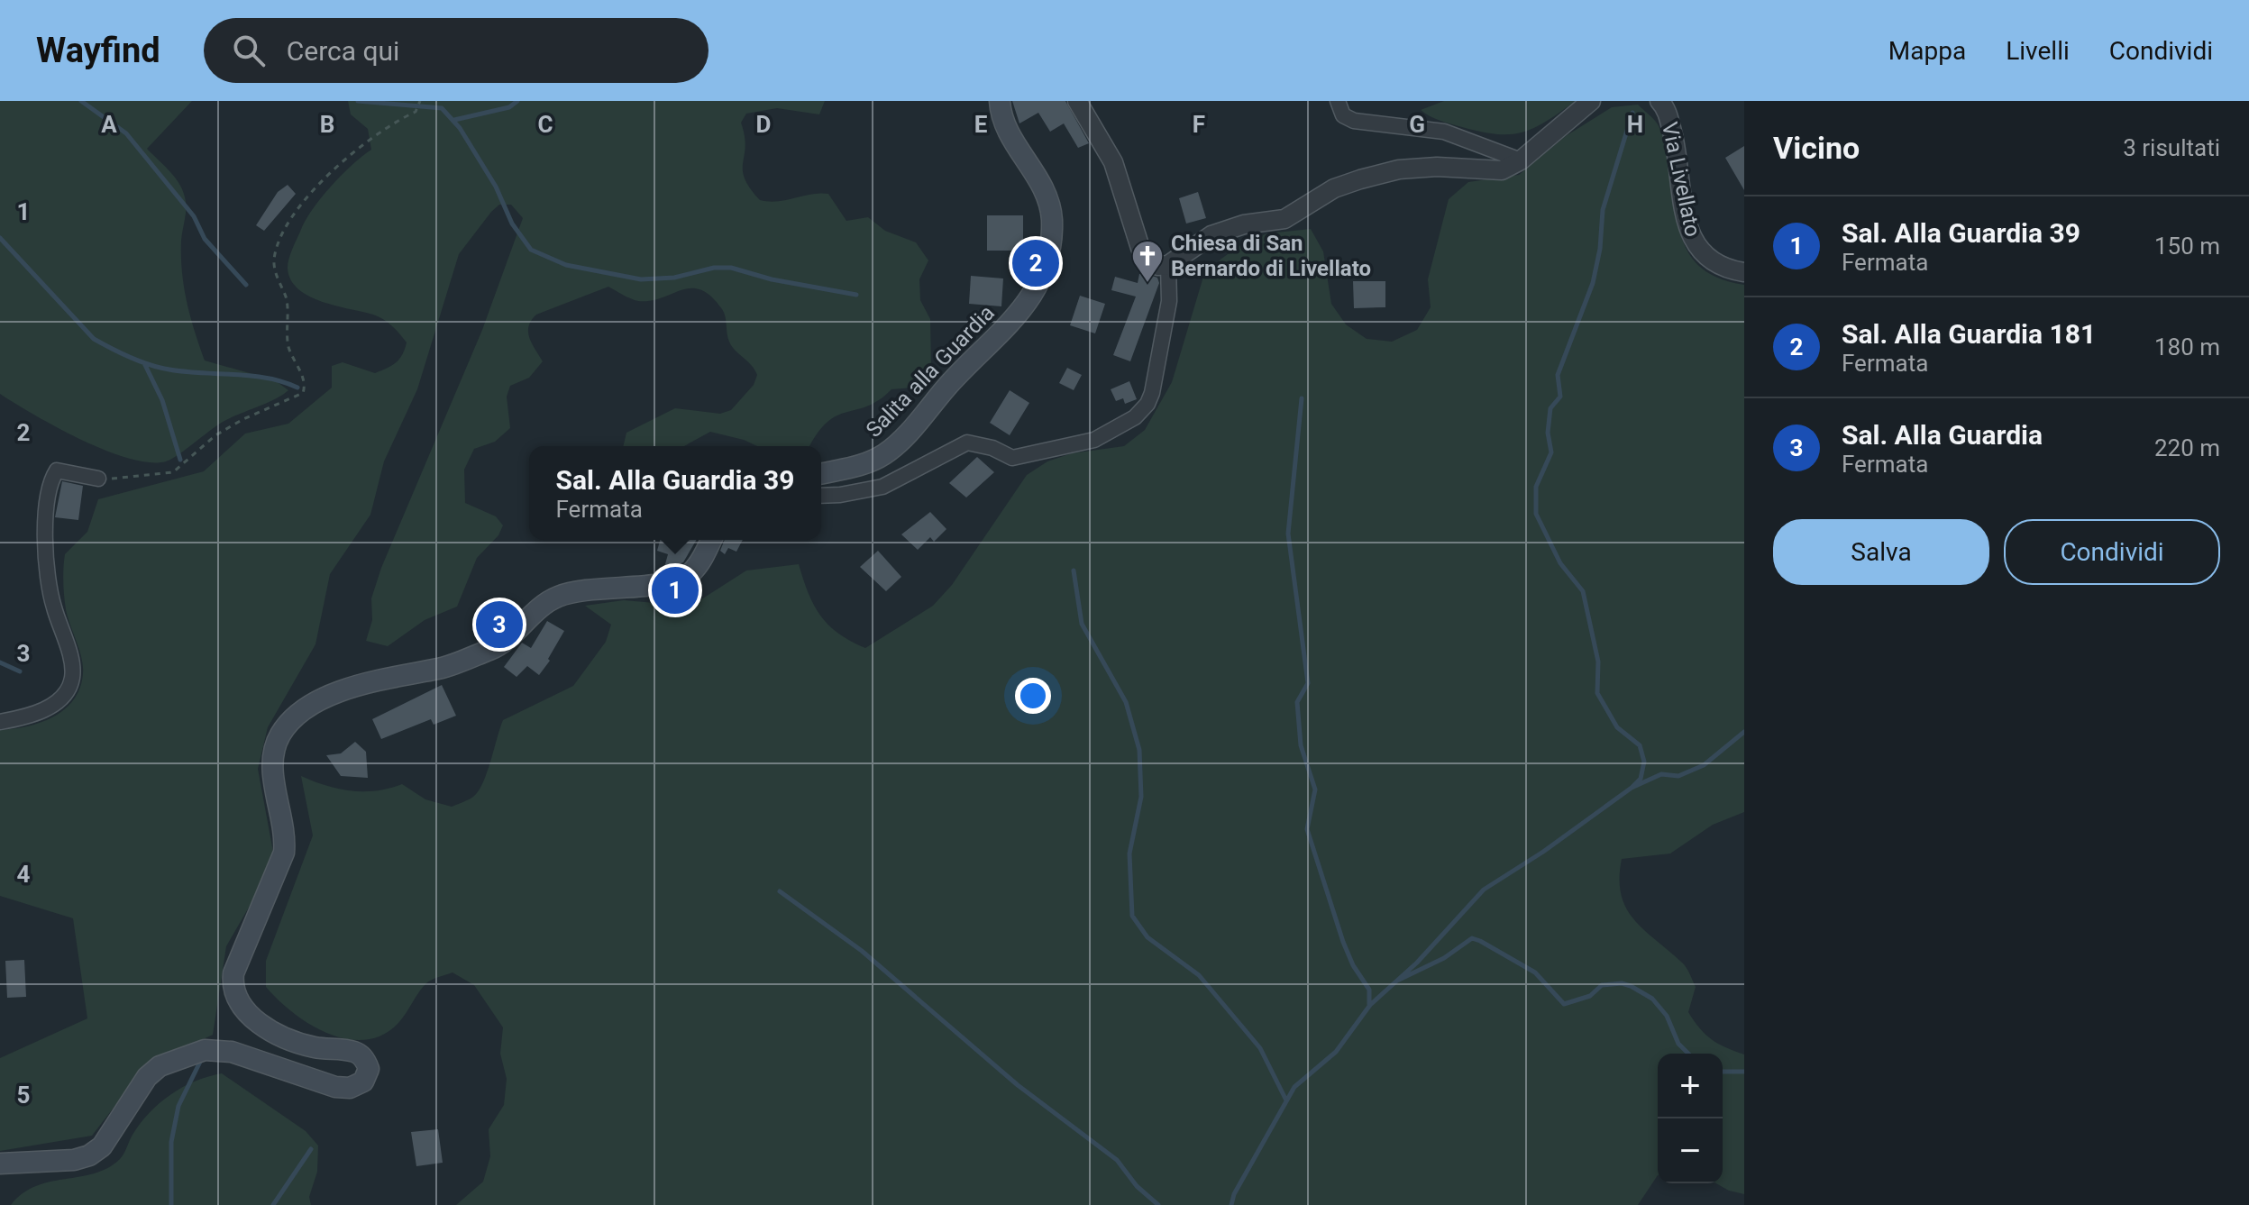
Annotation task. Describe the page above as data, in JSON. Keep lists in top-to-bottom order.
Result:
{
  "streets": {
    "main road": ["Salita alla Guardia"],
    "street": ["Via Livellato"]
  },
  "places": {
    "church": ["Chiesa di San Bernardo di Livellato"]
  },
  "page": {
    "header": "Wayfind",
    "search": "Cerca qui",
    "nav": ["Mappa", "Livelli", "Condividi"],
    "heading": ["Vicino", "3 risultati"],
    "list": [
      {
        "mark": "1",
        "name": "Sal. Alla Guardia 39",
        "note": "Fermata",
        "value": "150 m"
      },
      {
        "mark": "2",
        "name": "Sal. Alla Guardia 181",
        "note": "Fermata",
        "value": "180 m"
      },
      {
        "mark": "3",
        "name": "Sal. Alla Guardia",
        "note": "Fermata",
        "value": "220 m"
      }
    ],
    "pins": ["2", "1", "3"],
    "popup": ["Sal. Alla Guardia 39", "Fermata"],
    "buttons": ["Salva", "Condividi"],
    "map_buttons": ["+", "−"]
  },
  "grid": {
    "columns": [
      "A",
      "B",
      "C",
      "D",
      "E",
      "F",
      "G",
      "H"
    ],
    "rows": [
      "1",
      "2",
      "3",
      "4",
      "5"
    ]
  }
}
